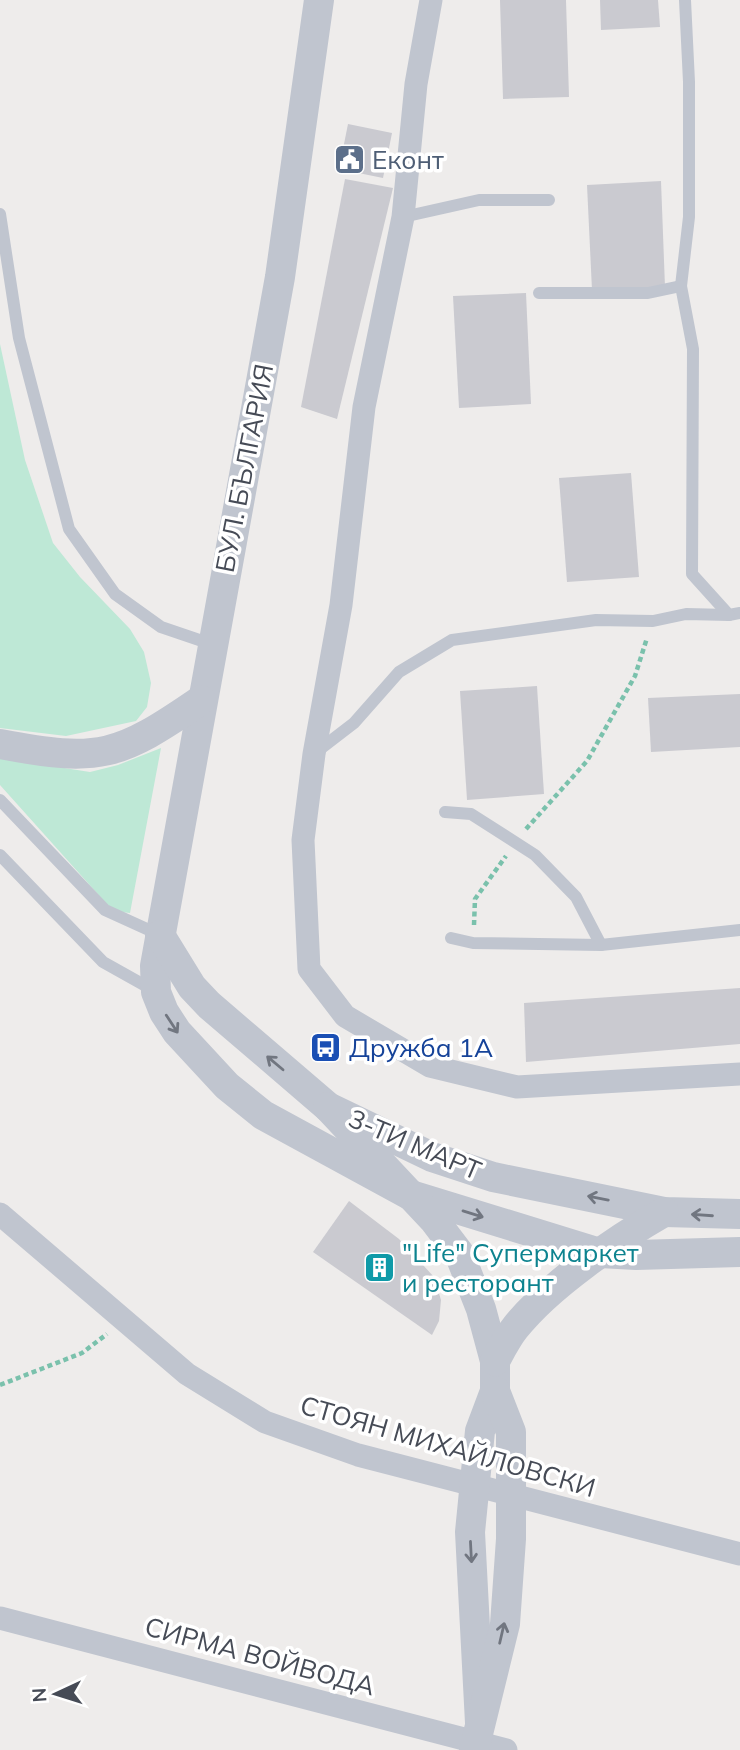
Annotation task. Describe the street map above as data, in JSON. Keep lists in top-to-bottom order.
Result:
{
  "streets": {
    "street": [
      "БУЛ. БЪЛГАРИЯ",
      "3-ТИ МАРТ",
      "СТОЯН МИХАЙЛОВСКИ",
      "СИРМА ВОЙВОДА"
    ]
  },
  "crossings": [
    ["БУЛ. БЪЛГАРИЯ", "3-ТИ МАРТ"]
  ],
  "places": {
    "public building": ["Еконт"],
    "bus stop": ["Дружба 1A"],
    "building": ["\"Life\" Супермаркет и ресторант"]
  },
  "north": "left"
}
